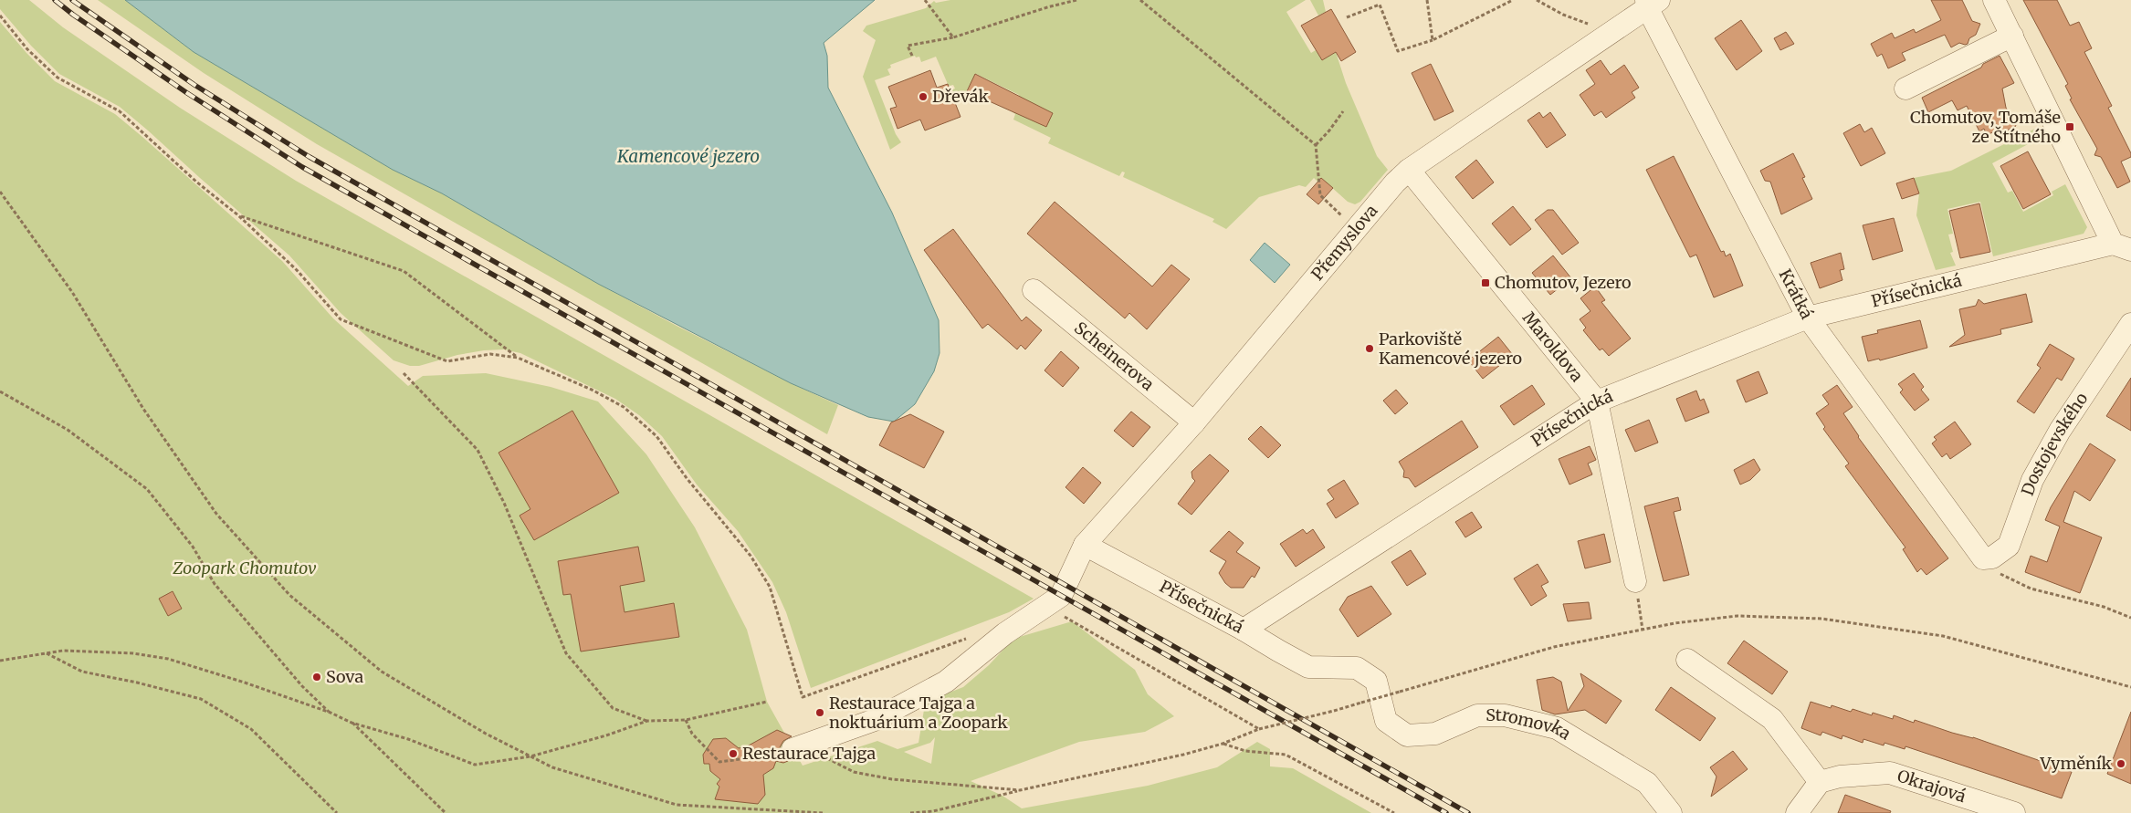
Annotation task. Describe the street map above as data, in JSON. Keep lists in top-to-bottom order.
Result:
{
  "streets": {
    "street": [
      "Přemyslova",
      "Přísečnická",
      "Krátká",
      "Maroldova",
      "Scheinerova",
      "Dostojevského",
      "Stromovka",
      "Okrajová"
    ]
  },
  "crossings": [
    ["Přemyslova", "Přísečnická"],
    ["Přemyslova", "Krátká"],
    ["Přemyslova", "Maroldova"],
    ["Přemyslova", "Scheinerova"],
    ["Přísečnická", "Krátká"],
    ["Přísečnická", "Maroldova"],
    ["Přísečnická", "Stromovka"],
    ["Krátká", "Dostojevského"]
  ],
  "water": ["Kamencové jezero"],
  "parks": ["Zoopark Chomutov"],
  "places": {
    "other": [
      "Dřevák",
      "Parkoviště Kamencové jezero",
      "Sova",
      "Restaurace Tajga a noktuárium a Zoopark",
      "Restaurace Tajga",
      "Vyměník"
    ],
    "transit": ["Chomutov, Tomáše ze Štítného", "Chomutov, Jezero"]
  }
}
